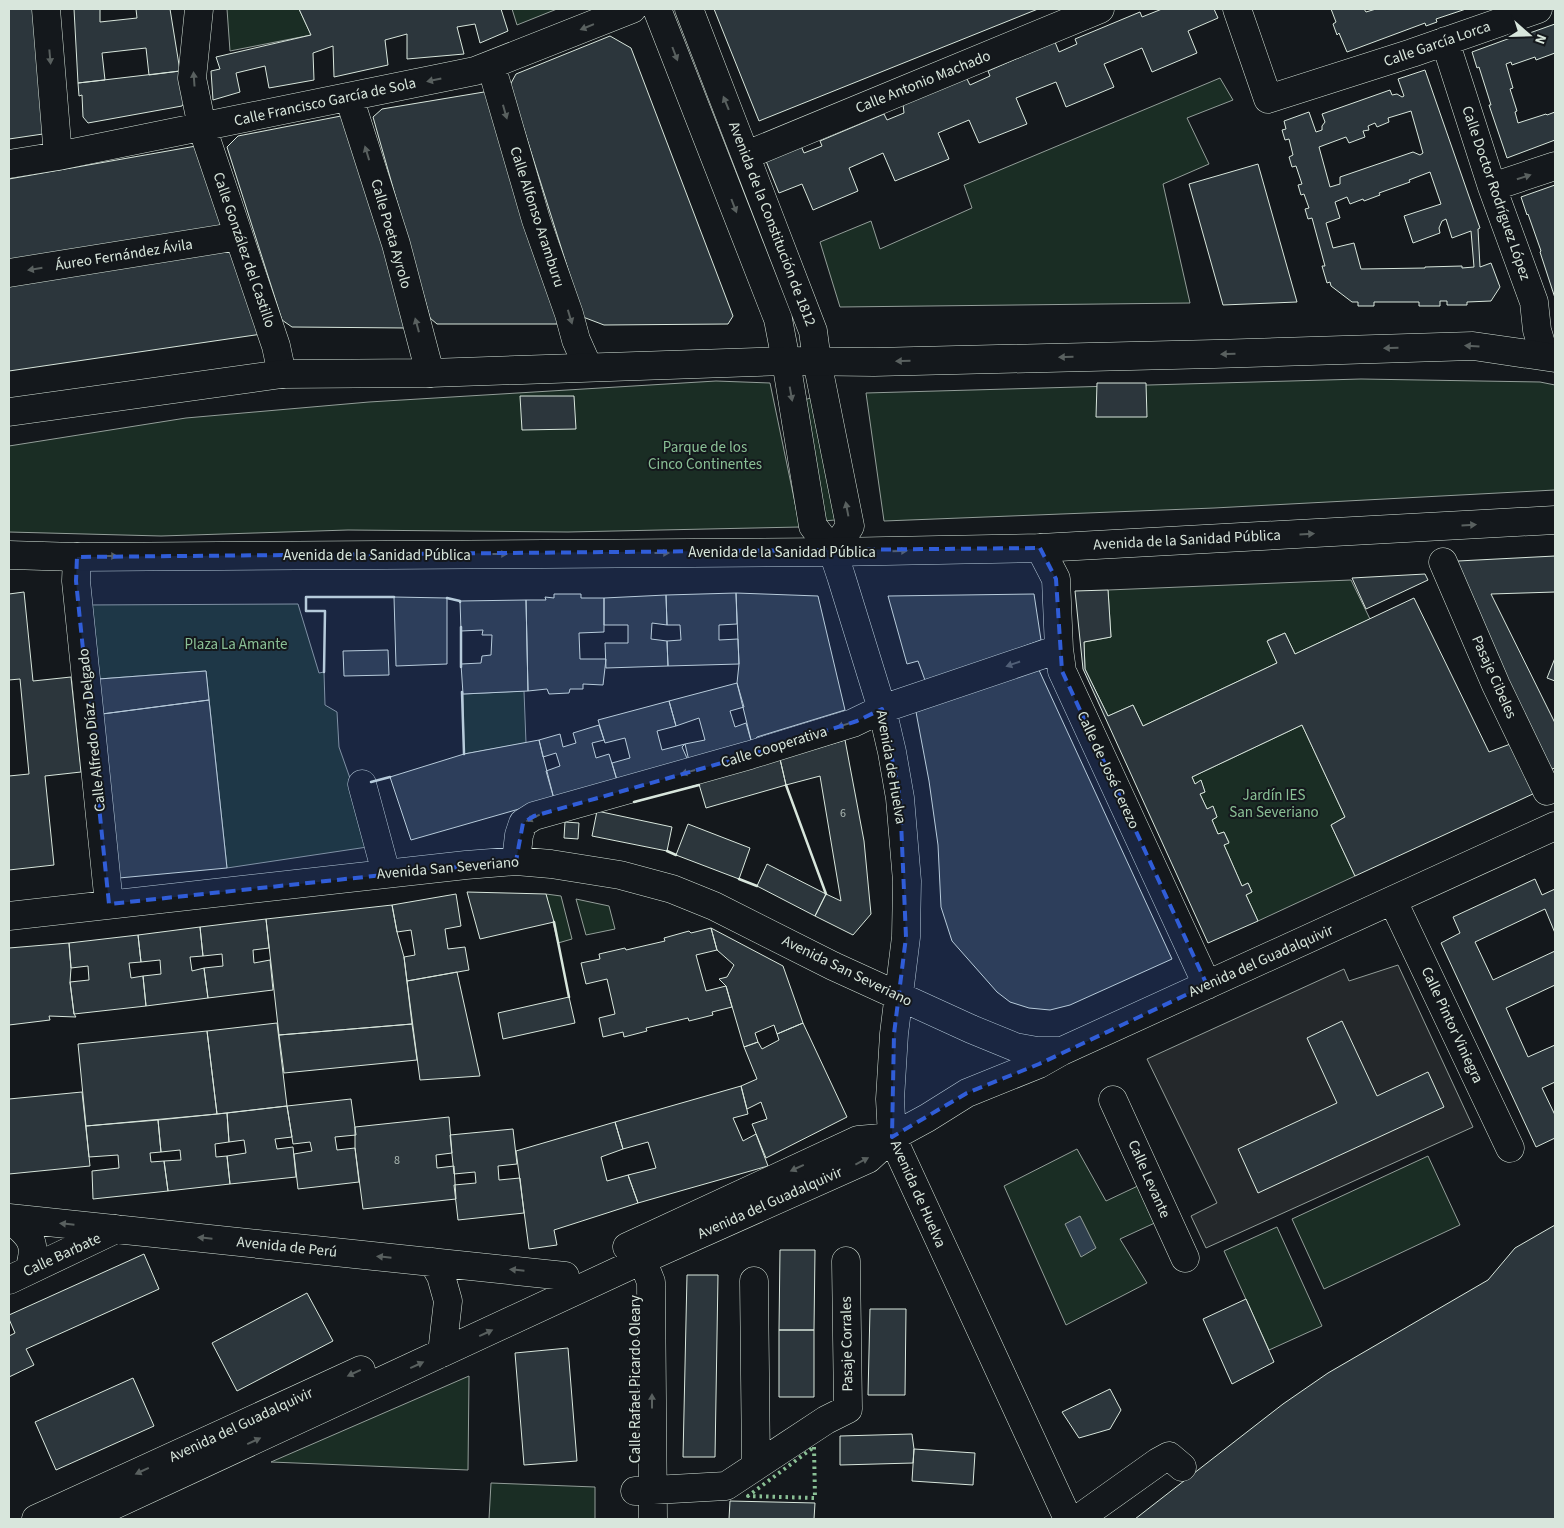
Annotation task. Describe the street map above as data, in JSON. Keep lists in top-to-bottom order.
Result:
{
  "streets": {
    "street": [
      "Calle García Lorca",
      "Calle Antonio Machado",
      "Calle Francisco García de Sola",
      "Calle Doctor Rodríguez López",
      "Calle Alfonso Aramburu",
      "Avenida de la Constitución de 1812",
      "Calle Poeta Ayrolo",
      "Calle González del Castillo",
      "Áureo Fernández Ávila",
      "Avenida de la Sanidad Pública",
      "Pasaje Cibeles",
      "Calle Alfredo Díaz Delgado",
      "Calle Cooperativa",
      "Avenida de Huelva",
      "Calle de José Cerezo",
      "Avenida San Severiano",
      "Avenida del Guadalquivir",
      "Calle Pintor Viniegra",
      "Calle Levante",
      "Avenida de Perú",
      "Calle Barbate",
      "Pasaje Corrales",
      "Calle Rafael Picardo Oleary"
    ]
  },
  "crossings": [
    ["Calle García Lorca", "Calle Doctor Rodríguez López"],
    ["Calle Antonio Machado", "Avenida de la Constitución de 1812"],
    ["Calle Francisco García de Sola", "Calle Alfonso Aramburu"],
    ["Calle Francisco García de Sola", "Calle Poeta Ayrolo"],
    ["Calle Francisco García de Sola", "Calle González del Castillo"],
    ["Avenida de la Constitución de 1812", "Avenida de la Sanidad Pública"],
    ["Avenida de la Constitución de 1812", "Avenida de Huelva"],
    ["Calle González del Castillo", "Áureo Fernández Ávila"],
    ["Avenida de la Sanidad Pública", "Calle Alfredo Díaz Delgado"],
    ["Avenida de la Sanidad Pública", "Avenida de Huelva"],
    ["Avenida de la Sanidad Pública", "Calle de José Cerezo"],
    ["Calle Alfredo Díaz Delgado", "Avenida San Severiano"],
    ["Calle Cooperativa", "Avenida de Huelva"],
    ["Calle Cooperativa", "Calle de José Cerezo"],
    ["Calle Cooperativa", "Avenida San Severiano"],
    ["Avenida de Huelva", "Avenida San Severiano"],
    ["Avenida de Huelva", "Avenida del Guadalquivir"],
    ["Calle de José Cerezo", "Avenida del Guadalquivir"],
    ["Avenida San Severiano", "Avenida del Guadalquivir"],
    ["Avenida del Guadalquivir", "Calle Pintor Viniegra"],
    ["Avenida del Guadalquivir", "Avenida de Perú"],
    ["Avenida del Guadalquivir", "Calle Rafael Picardo Oleary"],
    ["Avenida de Perú", "Calle Barbate"],
    ["Pasaje Corrales", "Calle Rafael Picardo Oleary"]
  ],
  "one_way": [
    "Calle Francisco García de Sola",
    "Calle Alfonso Aramburu",
    "Calle Poeta Ayrolo",
    "Calle Cooperativa",
    "Avenida de Perú"
  ],
  "parks": ["Parque de los Cinco Continentes", "Plaza La Amante", "Jardín IES San Severiano"],
  "house_numbers": ["6", "8"],
  "north": "right"
}
